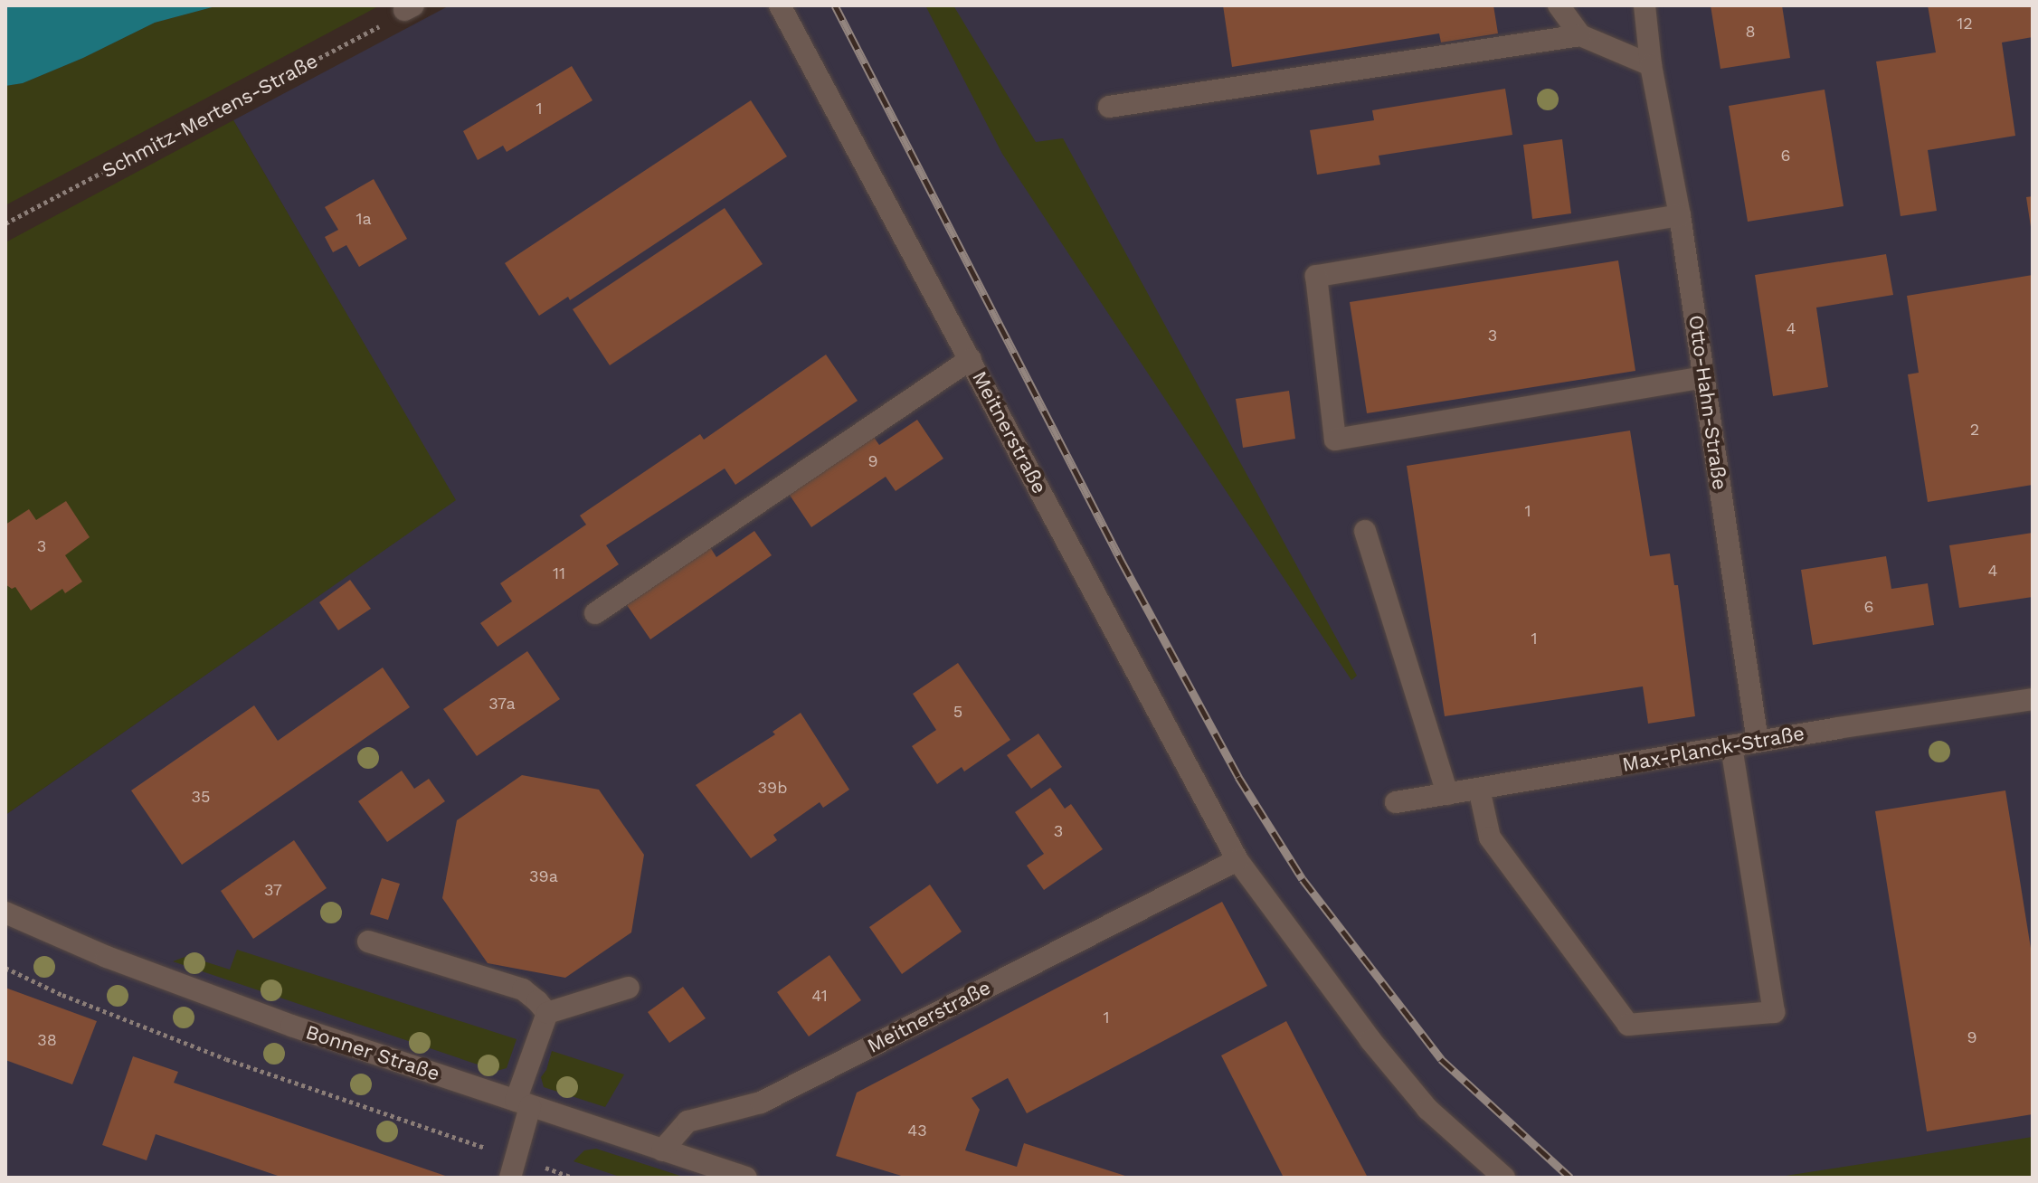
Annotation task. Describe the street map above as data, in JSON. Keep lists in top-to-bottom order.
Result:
{
  "streets": {
    "street": [
      "Otto-Hahn-Straße",
      "Meitnerstraße",
      "Max-Planck-Straße",
      "Bonner Straße"
    ],
    "path": ["Schmitz-Mertens-Straße"]
  },
  "crossings": [
    ["Otto-Hahn-Straße", "Max-Planck-Straße"],
    ["Meitnerstraße", "Bonner Straße"]
  ],
  "house_numbers": [
    "12",
    "8",
    "1",
    "6",
    "1a",
    "4",
    "3",
    "2",
    "9",
    "1",
    "3",
    "4",
    "11",
    "6",
    "1",
    "37a",
    "5",
    "39b",
    "35",
    "3",
    "39a",
    "37",
    "41",
    "1",
    "9",
    "38",
    "43"
  ]
}
